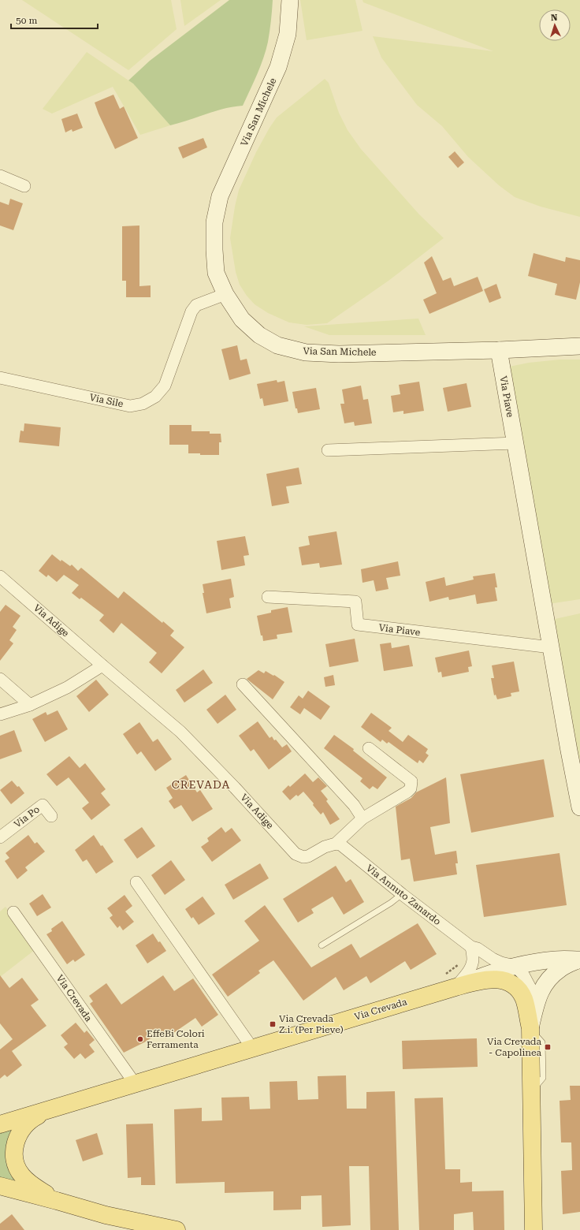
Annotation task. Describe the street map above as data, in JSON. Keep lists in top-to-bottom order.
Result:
{
  "streets": {
    "main road": ["Via San Michele", "Via Piave", "Via Crevada"],
    "street": [
      "Via Sile",
      "Via Adige",
      "Via Po",
      "Via Annuto Zanardo"
    ]
  },
  "crossings": [
    ["Via San Michele", "Via Piave"],
    ["Via San Michele", "Via Sile"],
    ["Via Adige", "Via Annuto Zanardo"],
    ["Via Annuto Zanardo", "Via Crevada"]
  ],
  "districts": ["CREVADA"],
  "places": {
    "transit": ["Via Crevada Z.i. (Per Pieve)", "Via Crevada - Capolinea"],
    "other": ["EffeBi Colori Ferramenta"]
  },
  "scale_bar": "50 m",
  "north": "top"
}
